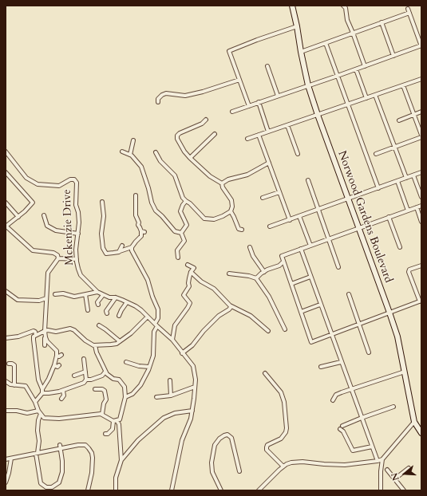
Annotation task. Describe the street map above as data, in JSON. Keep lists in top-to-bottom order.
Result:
{
  "streets": {
    "street": ["Norwood Gardens Boulevard", "Mckenzie Drive"]
  },
  "north": "left"
}
